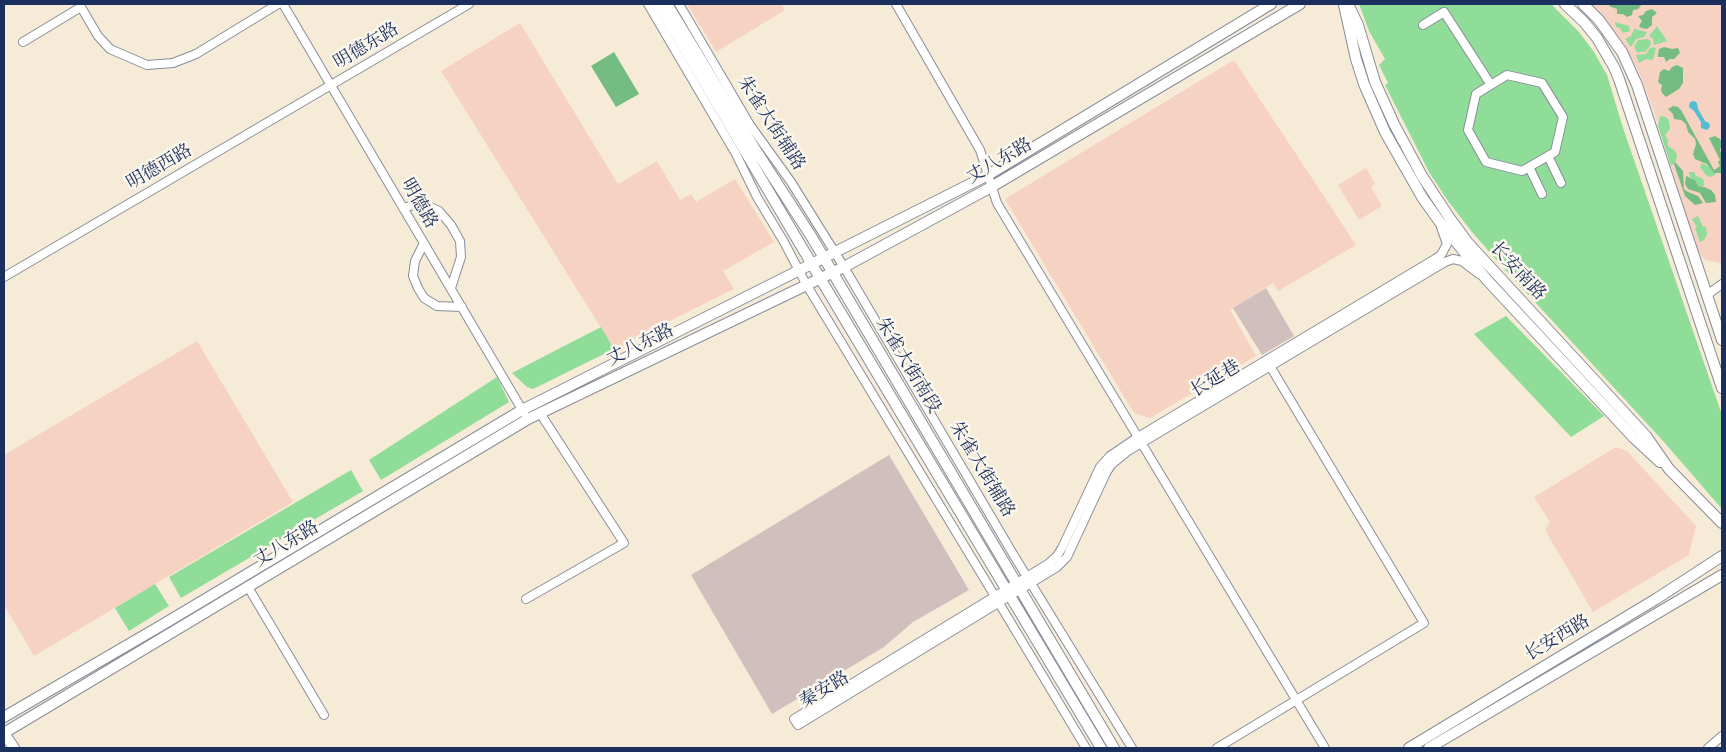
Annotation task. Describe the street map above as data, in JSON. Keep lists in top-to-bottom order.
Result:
{
  "streets": {
    "main road": [
      "丈八东路",
      "长安南路",
      "朱雀大街南段",
      "长安西路"
    ],
    "street": [
      "明德东路",
      "朱雀大街辅路",
      "明德西路",
      "明德路",
      "长延巷",
      "秦安路"
    ]
  },
  "crossings": [
    ["明德东路", "明德西路"],
    ["明德东路", "明德路"],
    ["朱雀大街辅路", "丈八东路"],
    ["朱雀大街辅路", "长延巷"],
    ["丈八东路", "明德路"],
    ["丈八东路", "朱雀大街南段"],
    ["明德西路", "明德路"],
    ["朱雀大街南段", "长延巷"],
    ["朱雀大街南段", "秦安路"],
    ["长延巷", "秦安路"]
  ]
}
